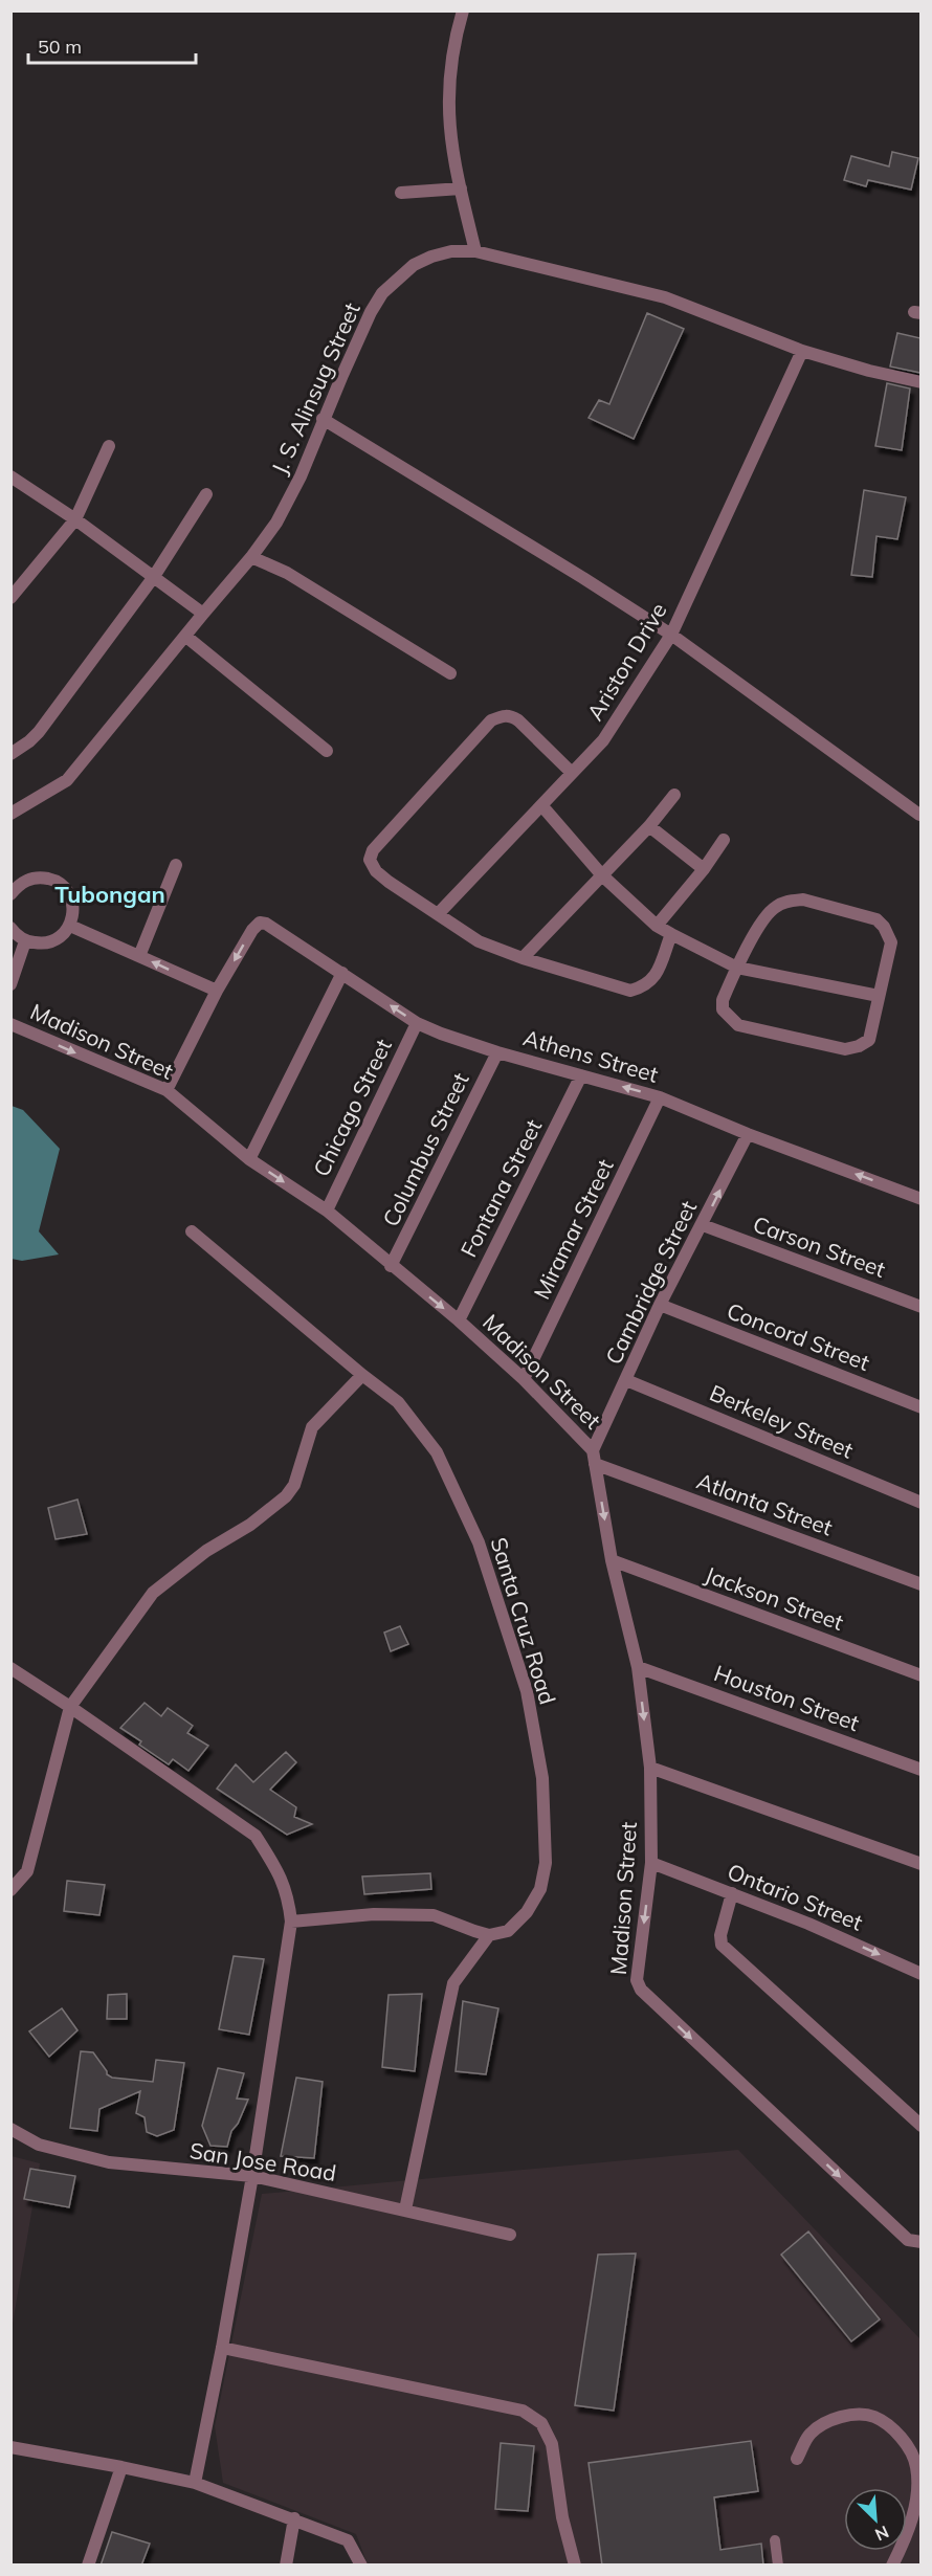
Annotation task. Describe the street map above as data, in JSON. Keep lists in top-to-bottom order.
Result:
{
  "streets": {
    "street": [
      "J. S. Alinsug Street",
      "Ariston Drive",
      "Madison Street",
      "Athens Street",
      "Chicago Street",
      "Columbus Street",
      "Fontana Street",
      "Miramar Street",
      "Carson Street",
      "Cambridge Street",
      "Concord Street",
      "Berkeley Street",
      "Atlanta Street",
      "Jackson Street",
      "Santa Cruz Road",
      "Houston Street",
      "Ontario Street",
      "San Jose Road"
    ]
  },
  "crossings": [
    ["J. S. Alinsug Street", "Ariston Drive"],
    ["Madison Street", "Chicago Street"],
    ["Madison Street", "Columbus Street"],
    ["Madison Street", "Fontana Street"],
    ["Madison Street", "Miramar Street"],
    ["Madison Street", "Cambridge Street"],
    ["Madison Street", "Atlanta Street"],
    ["Madison Street", "Jackson Street"],
    ["Madison Street", "Houston Street"],
    ["Madison Street", "Ontario Street"],
    ["Athens Street", "Chicago Street"],
    ["Athens Street", "Columbus Street"],
    ["Athens Street", "Fontana Street"],
    ["Athens Street", "Miramar Street"],
    ["Athens Street", "Cambridge Street"],
    ["Carson Street", "Cambridge Street"],
    ["Cambridge Street", "Concord Street"],
    ["Cambridge Street", "Berkeley Street"],
    ["Cambridge Street", "Atlanta Street"],
    ["Santa Cruz Road", "San Jose Road"]
  ],
  "one_way": ["Athens Street"],
  "districts": ["Tubongan"],
  "scale_bar": "50 m",
  "north": "bottom right"
}
